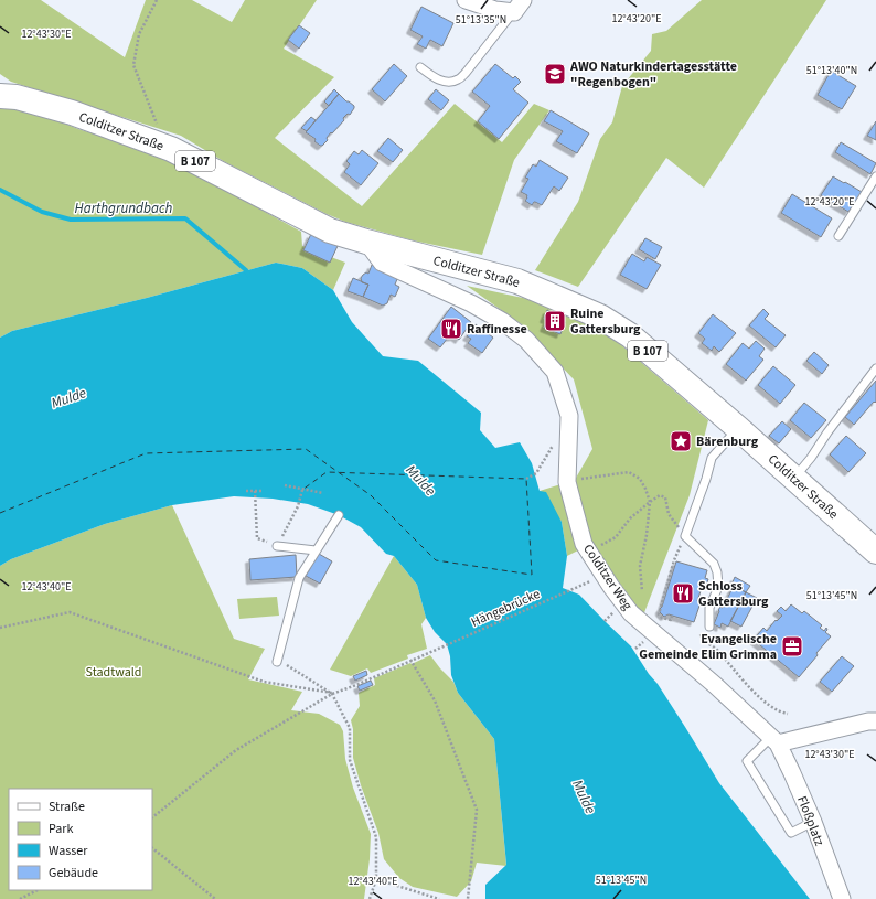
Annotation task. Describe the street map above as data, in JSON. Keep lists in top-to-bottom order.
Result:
{
  "streets": {
    "main road": ["Colditzer Straße", "B 107"],
    "street": ["Colditzer Weg", "Floßplatz"],
    "path": ["Hängebrücke"]
  },
  "crossings": [
    ["Colditzer Straße", "Colditzer Weg"],
    ["Colditzer Weg", "Floßplatz"]
  ],
  "water": ["Harthgrundbach", "Mulde"],
  "parks": ["Stadtwald"],
  "places": {
    "school or university": ["AWO Naturkindertagesstätte \"Regenbogen\""],
    "building": ["Ruine Gattersburg"],
    "restaurant": ["Raffinesse", "Schloss Gattersburg"],
    "place": ["Bärenburg"],
    "office": ["Evangelische Gemeinde Elim Grimma"]
  },
  "legend": [
    "Straße",
    "Park",
    "Wasser",
    "Gebäude"
  ],
  "coordinates": [
    "12°43'20\"E",
    "51°13'35\"N",
    "12°43'30\"E",
    "51°13'40\"N",
    "12°43'40\"E",
    "51°13'45\"N"
  ]
}
